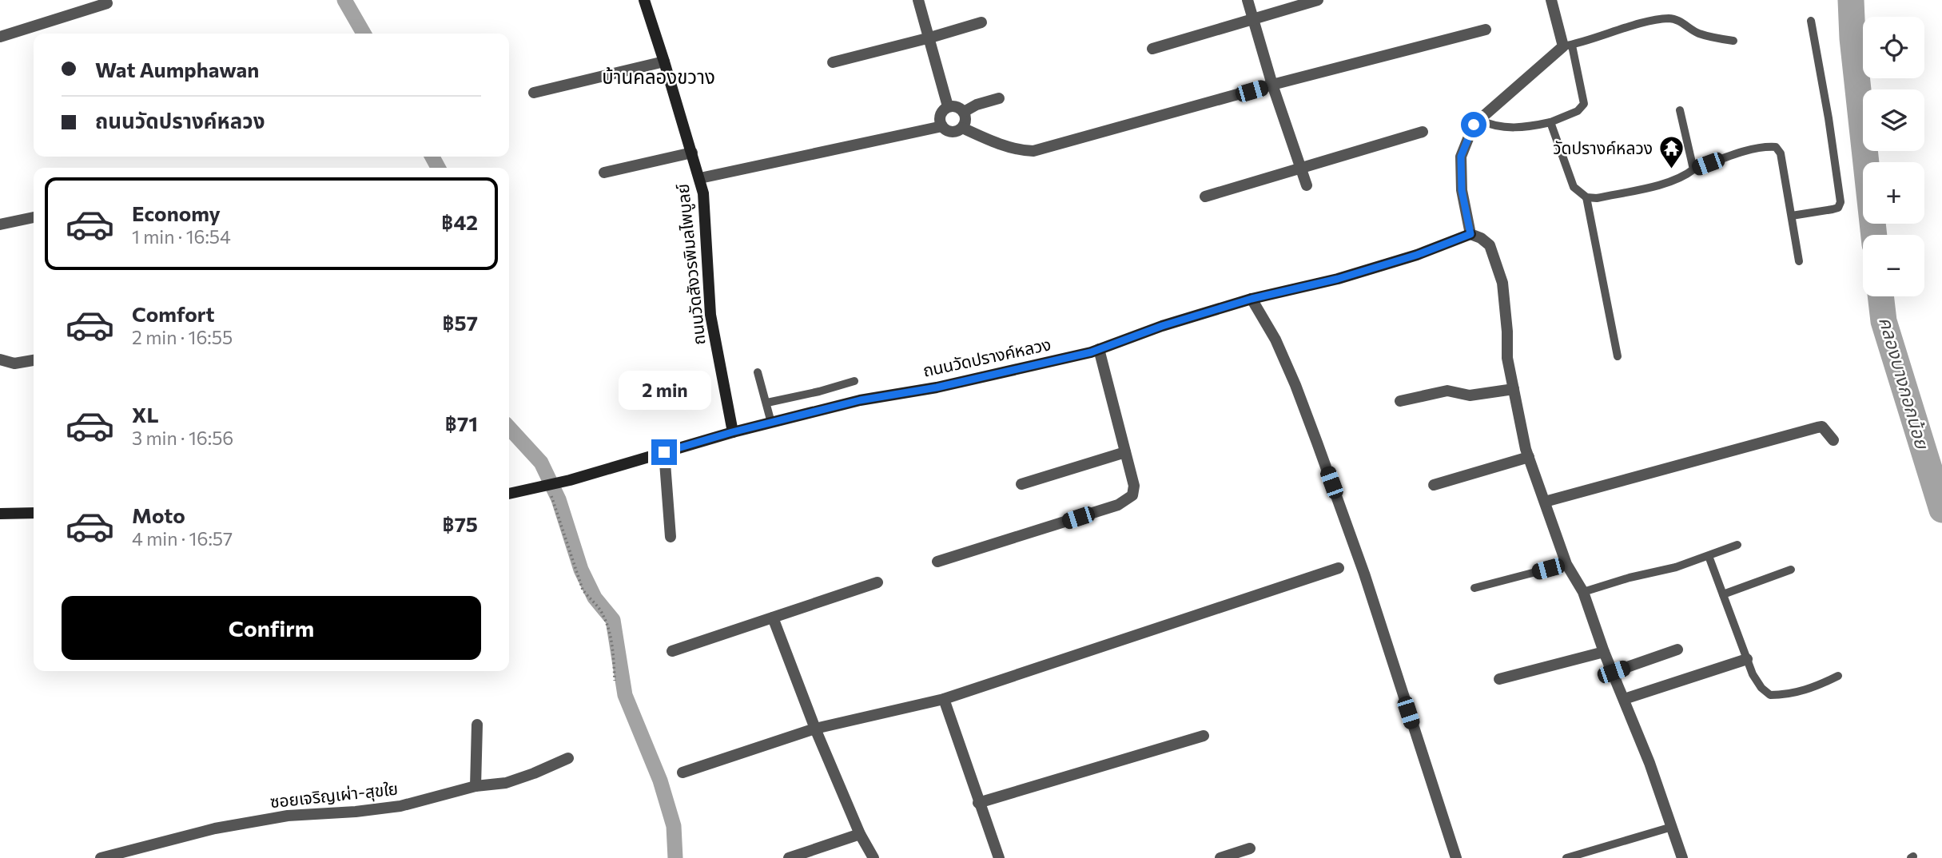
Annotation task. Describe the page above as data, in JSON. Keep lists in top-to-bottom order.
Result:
{
  "streets": {
    "street": ["ถนนวัดสังวรพิมลไพบูลย์", "ถนนวัดปรางค์หลวง", "ซอยเจริญเผ่า-สุขใย"]
  },
  "crossings": [
    ["ถนนวัดสังวรพิมลไพบูลย์", "ถนนวัดปรางค์หลวง"]
  ],
  "districts": ["บ้านคลองขวาง"],
  "water": ["คลองบางกอกน้อย"],
  "places": {
    "temple": ["วัดปรางค์หลวง"]
  },
  "page": {
    "map_buttons": ["+", "−"],
    "banner": ["Wat Aumphawan", "ถนนวัดปรางค์หลวง"],
    "list": [
      {
        "name": "Economy",
        "note": "1 min · 16:54",
        "value": "฿42"
      },
      {
        "name": "Comfort",
        "note": "2 min · 16:55",
        "value": "฿57"
      },
      {
        "name": "XL",
        "note": "3 min · 16:56",
        "value": "฿71"
      },
      {
        "name": "Moto",
        "note": "4 min · 16:57",
        "value": "฿75"
      }
    ],
    "bubble": "2 min",
    "buttons": "Confirm"
  }
}
